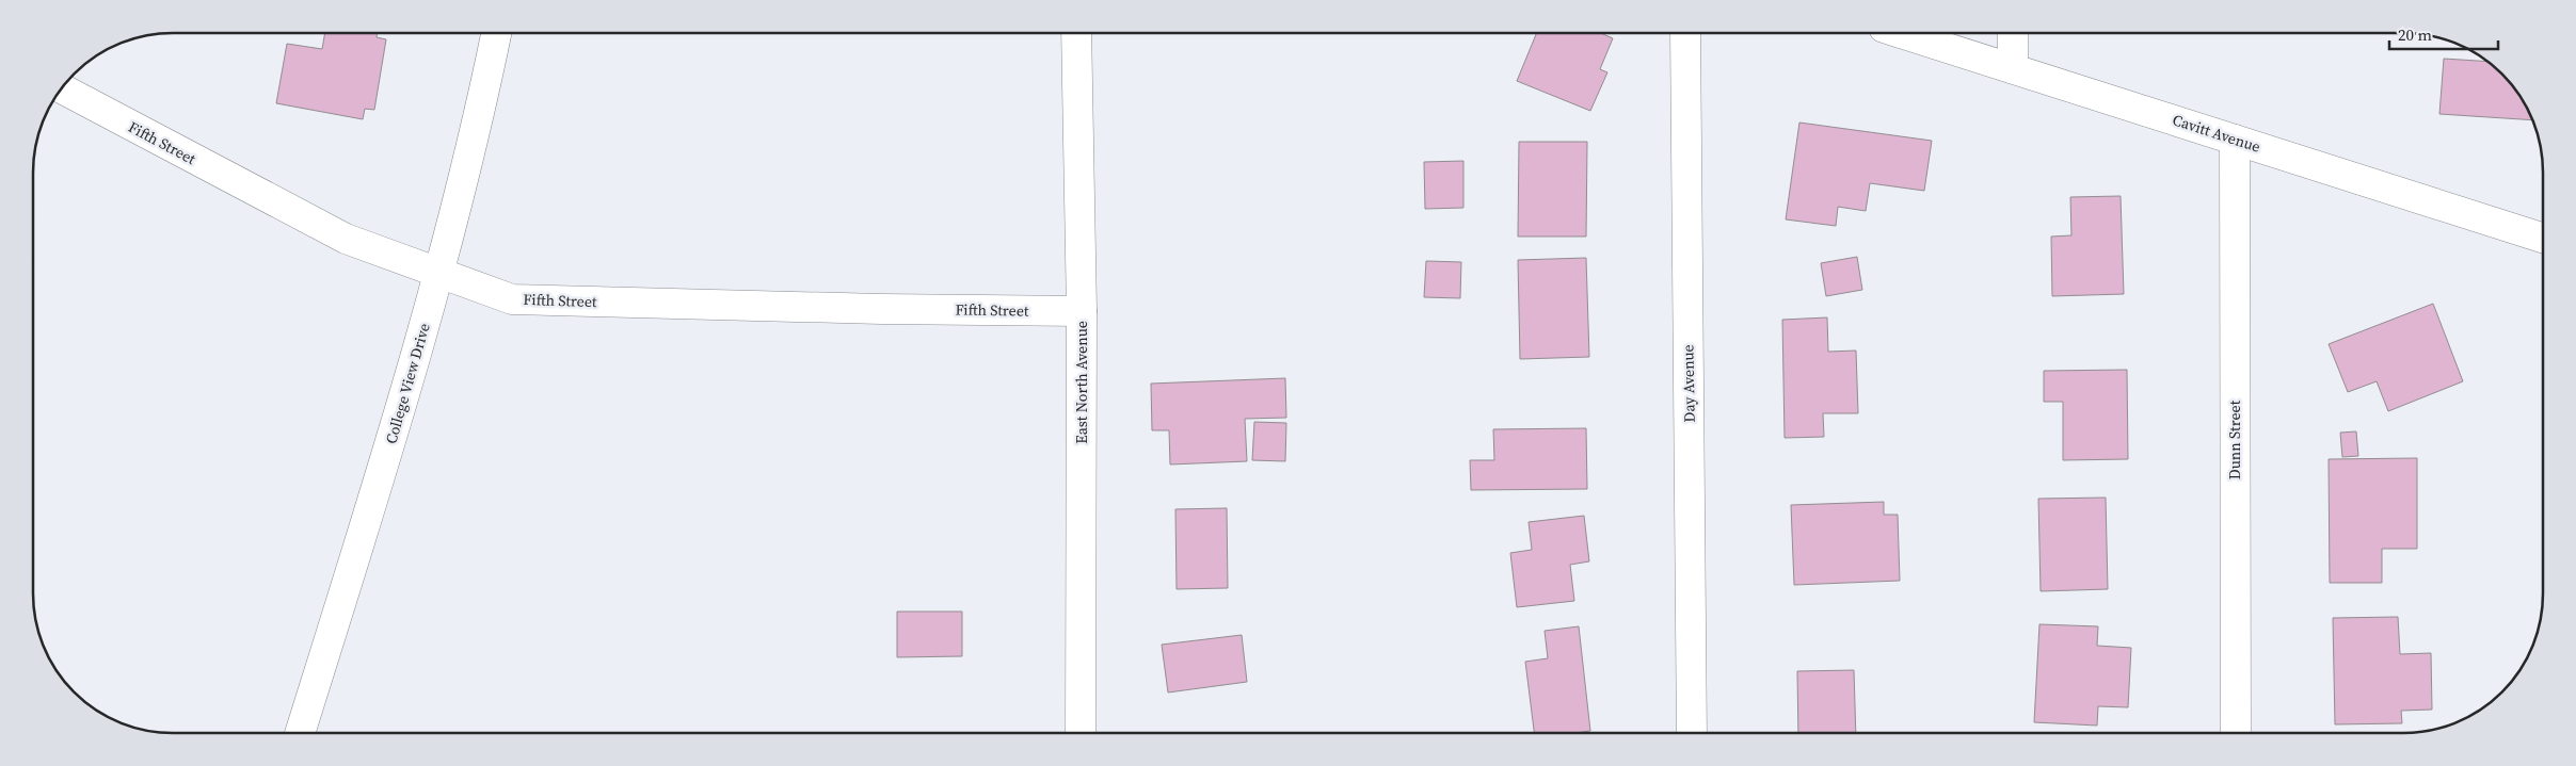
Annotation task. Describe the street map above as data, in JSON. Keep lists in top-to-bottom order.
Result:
{
  "streets": {
    "street": [
      "Cavitt Avenue",
      "Fifth Street",
      "East North Avenue",
      "College View Drive",
      "Day Avenue",
      "Dunn Street"
    ]
  },
  "crossings": [
    ["Cavitt Avenue", "Dunn Street"],
    ["Fifth Street", "East North Avenue"],
    ["Fifth Street", "College View Drive"]
  ],
  "scale_bar": "20 m"
}
